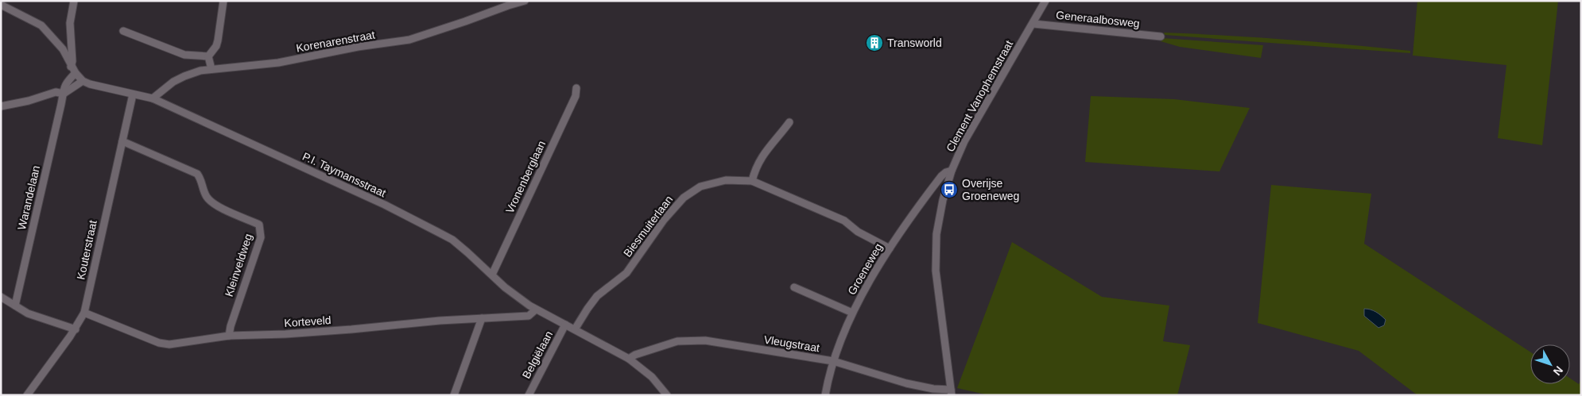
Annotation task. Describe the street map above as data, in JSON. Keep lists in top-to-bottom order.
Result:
{
  "streets": {
    "street": [
      "Generaalbosweg",
      "Korenarenstraat",
      "Clement Vanophemstraat",
      "P.I. Taymansstraat",
      "Vronenberglaan",
      "Warandelaan",
      "Biesmuiterlaan",
      "Kouterstraat",
      "Kleinveldweg",
      "Groeneweg",
      "Korteveld",
      "Vleugstraat",
      "Belgiëlaan"
    ]
  },
  "crossings": [
    ["Generaalbosweg", "Clement Vanophemstraat"],
    ["Korenarenstraat", "P.I. Taymansstraat"],
    ["Clement Vanophemstraat", "Groeneweg"],
    ["Clement Vanophemstraat", "Vleugstraat"],
    ["P.I. Taymansstraat", "Vronenberglaan"],
    ["P.I. Taymansstraat", "Warandelaan"],
    ["P.I. Taymansstraat", "Biesmuiterlaan"],
    ["P.I. Taymansstraat", "Kouterstraat"],
    ["P.I. Taymansstraat", "Korteveld"],
    ["P.I. Taymansstraat", "Vleugstraat"],
    ["P.I. Taymansstraat", "Belgiëlaan"],
    ["Biesmuiterlaan", "Groeneweg"],
    ["Kouterstraat", "Kleinveldweg"],
    ["Kouterstraat", "Korteveld"],
    ["Kleinveldweg", "Korteveld"],
    ["Groeneweg", "Vleugstraat"]
  ],
  "places": {
    "building": ["Transworld"],
    "bus stop": ["Overijse Groeneweg"]
  },
  "north": "bottom right"
}
